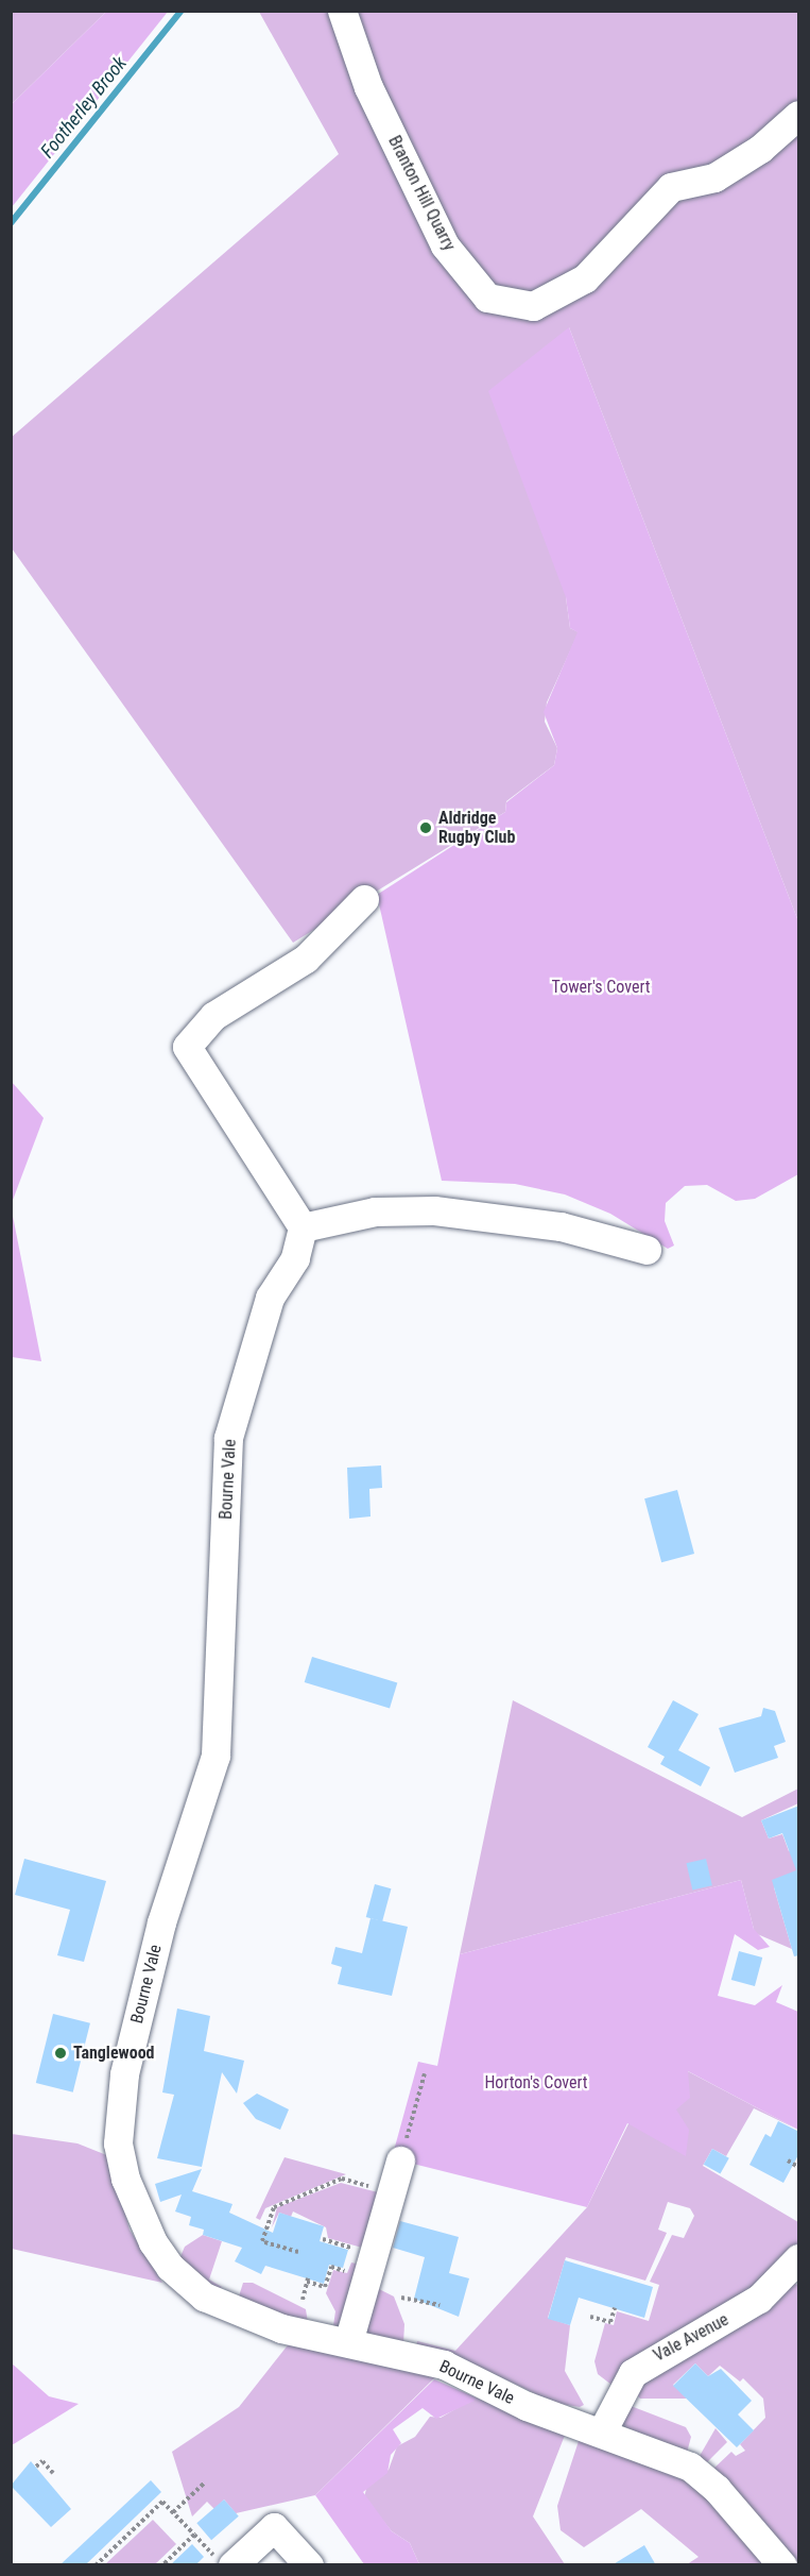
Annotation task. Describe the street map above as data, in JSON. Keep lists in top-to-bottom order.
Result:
{
  "streets": {
    "street": ["Branton Hill Quarry", "Bourne Vale", "Vale Avenue"]
  },
  "crossings": [
    ["Bourne Vale", "Vale Avenue"]
  ],
  "water": ["Footherley Brook"],
  "parks": ["Tower's Covert", "Horton's Covert"],
  "places": ["Aldridge Rugby Club", "Tanglewood"]
}
